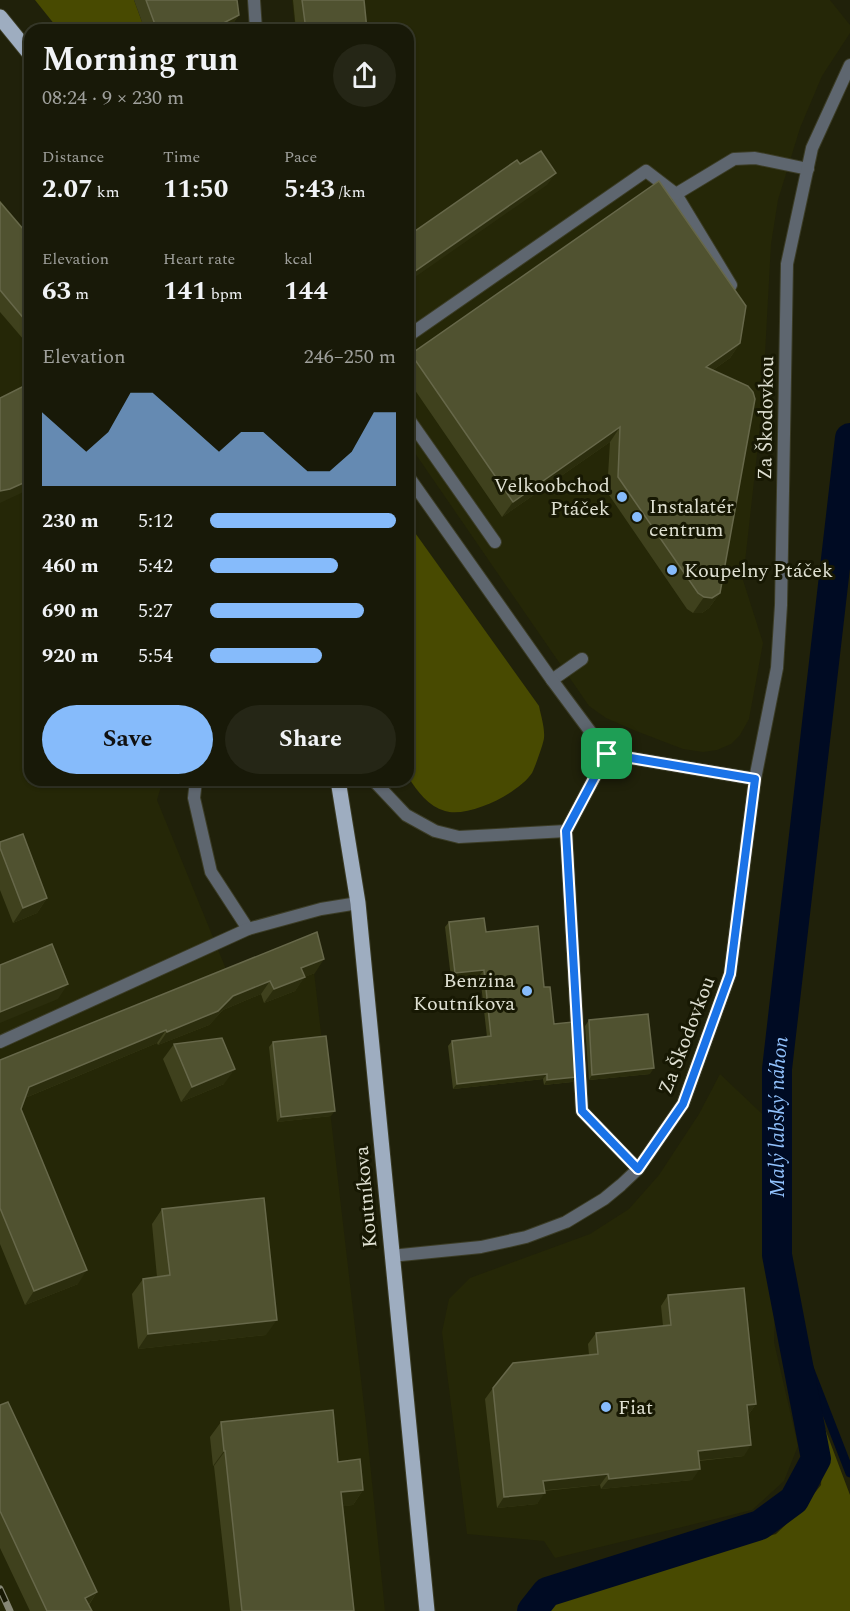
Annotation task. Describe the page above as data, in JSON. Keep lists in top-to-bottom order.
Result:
{
  "streets": {
    "main road": ["Koutníkova"],
    "street": ["Za Škodovkou"]
  },
  "crossings": [
    ["Za Škodovkou", "Koutníkova"]
  ],
  "water": ["Malý labský náhon"],
  "places": [
    "Velkoobchod Ptáček",
    "Instalatér centrum",
    "Koupelny Ptáček",
    "Benzina Koutníkova",
    "Fiat"
  ],
  "page": {
    "heading": ["Morning run", "08:24 · 9 × 230 m"],
    "stats": [
      ["Distance", "2.07 km"],
      ["Time", "11:50"],
      ["Pace", "5:43 /km"],
      ["Elevation", "63 m"],
      ["Heart rate", "141 bpm"],
      ["kcal", "144"]
    ],
    "chart": ["Elevation", "246–250 m"],
    "list": [
      {
        "name": "230 m",
        "note": "5:12"
      },
      {
        "name": "460 m",
        "note": "5:42"
      },
      {
        "name": "690 m",
        "note": "5:27"
      },
      {
        "name": "920 m",
        "note": "5:54"
      }
    ],
    "buttons": ["Save", "Share"]
  }
}
